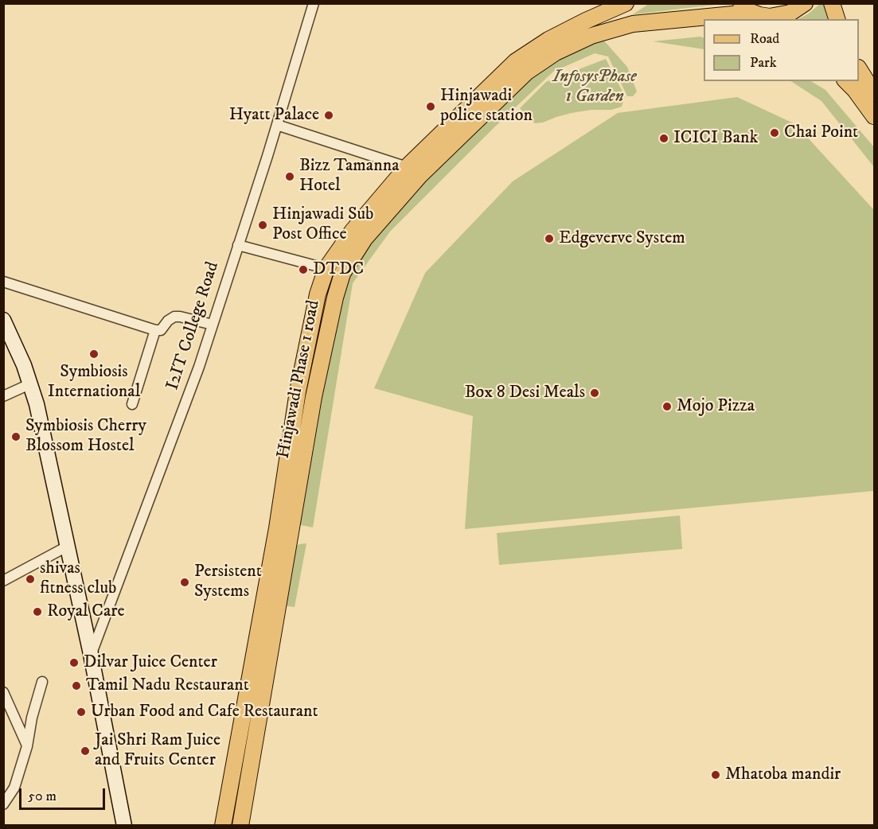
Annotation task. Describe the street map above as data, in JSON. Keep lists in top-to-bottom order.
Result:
{
  "streets": {
    "main road": ["Hinjawadi Phase 1 road"],
    "street": ["I2IT College Road"]
  },
  "parks": ["InfosysPhase 1 Garden"],
  "places": [
    "Hinjawadi police station",
    "Hyatt Palace",
    "Chai Point",
    "ICICI Bank",
    "Bizz Tamanna Hotel",
    "Hinjawadi Sub Post Office",
    "Edgeverve System",
    "DTDC",
    "Symbiosis International",
    "Box 8 Desi Meals",
    "Mojo Pizza",
    "Symbiosis Cherry Blossom Hostel",
    "shivas fitness club",
    "Persistent Systems",
    "Royal Care",
    "Dilvar Juice Center",
    "Tamil Nadu Restaurant",
    "Urban Food and Cafe Restaurant",
    "Jai Shri Ram Juice and Fruits Center",
    "Mhatoba mandir"
  ],
  "legend": ["Road", "Park"],
  "scale_bar": "50 m"
}
